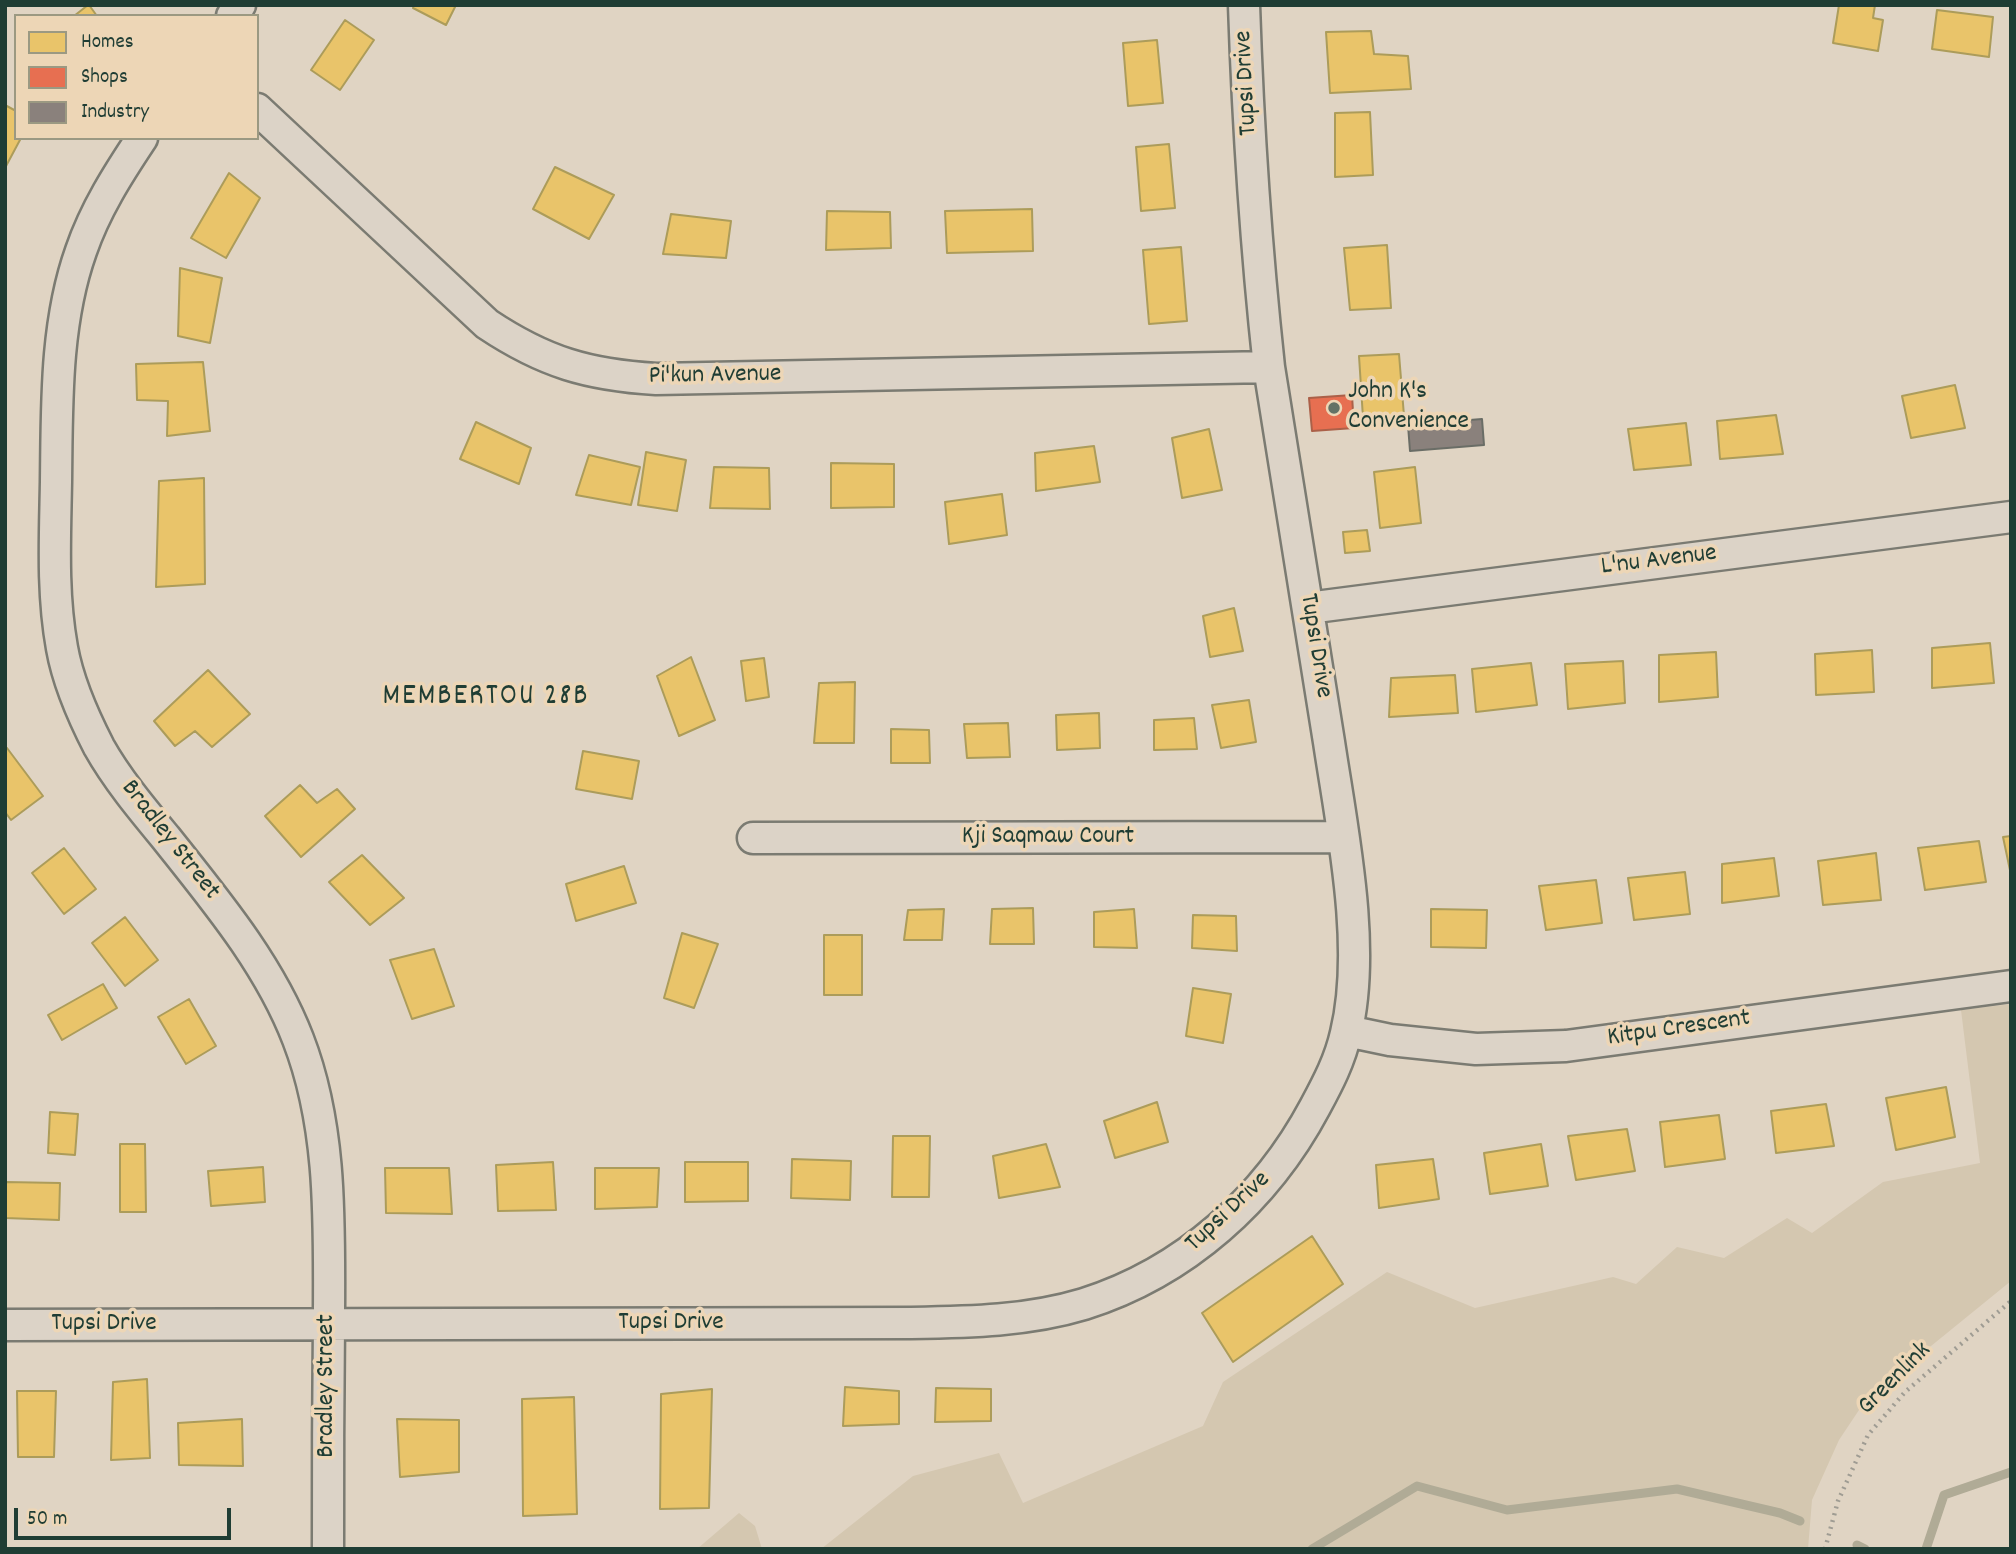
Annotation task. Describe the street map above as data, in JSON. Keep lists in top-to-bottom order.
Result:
{
  "streets": {
    "street": [
      "Tupsi Drive",
      "Pi'kun Avenue",
      "L'nu Avenue",
      "Kji Saqmaw Court",
      "Bradley Street",
      "Kitpu Crescent"
    ],
    "path": ["Greenlink"]
  },
  "crossings": [
    ["Tupsi Drive", "Pi'kun Avenue"],
    ["Tupsi Drive", "L'nu Avenue"],
    ["Tupsi Drive", "Kji Saqmaw Court"],
    ["Tupsi Drive", "Bradley Street"],
    ["Tupsi Drive", "Kitpu Crescent"]
  ],
  "districts": ["MEMBERTOU 28B"],
  "places": ["John K's Convenience"],
  "legend": ["Homes", "Shops", "Industry"],
  "scale_bar": "50 m"
}
